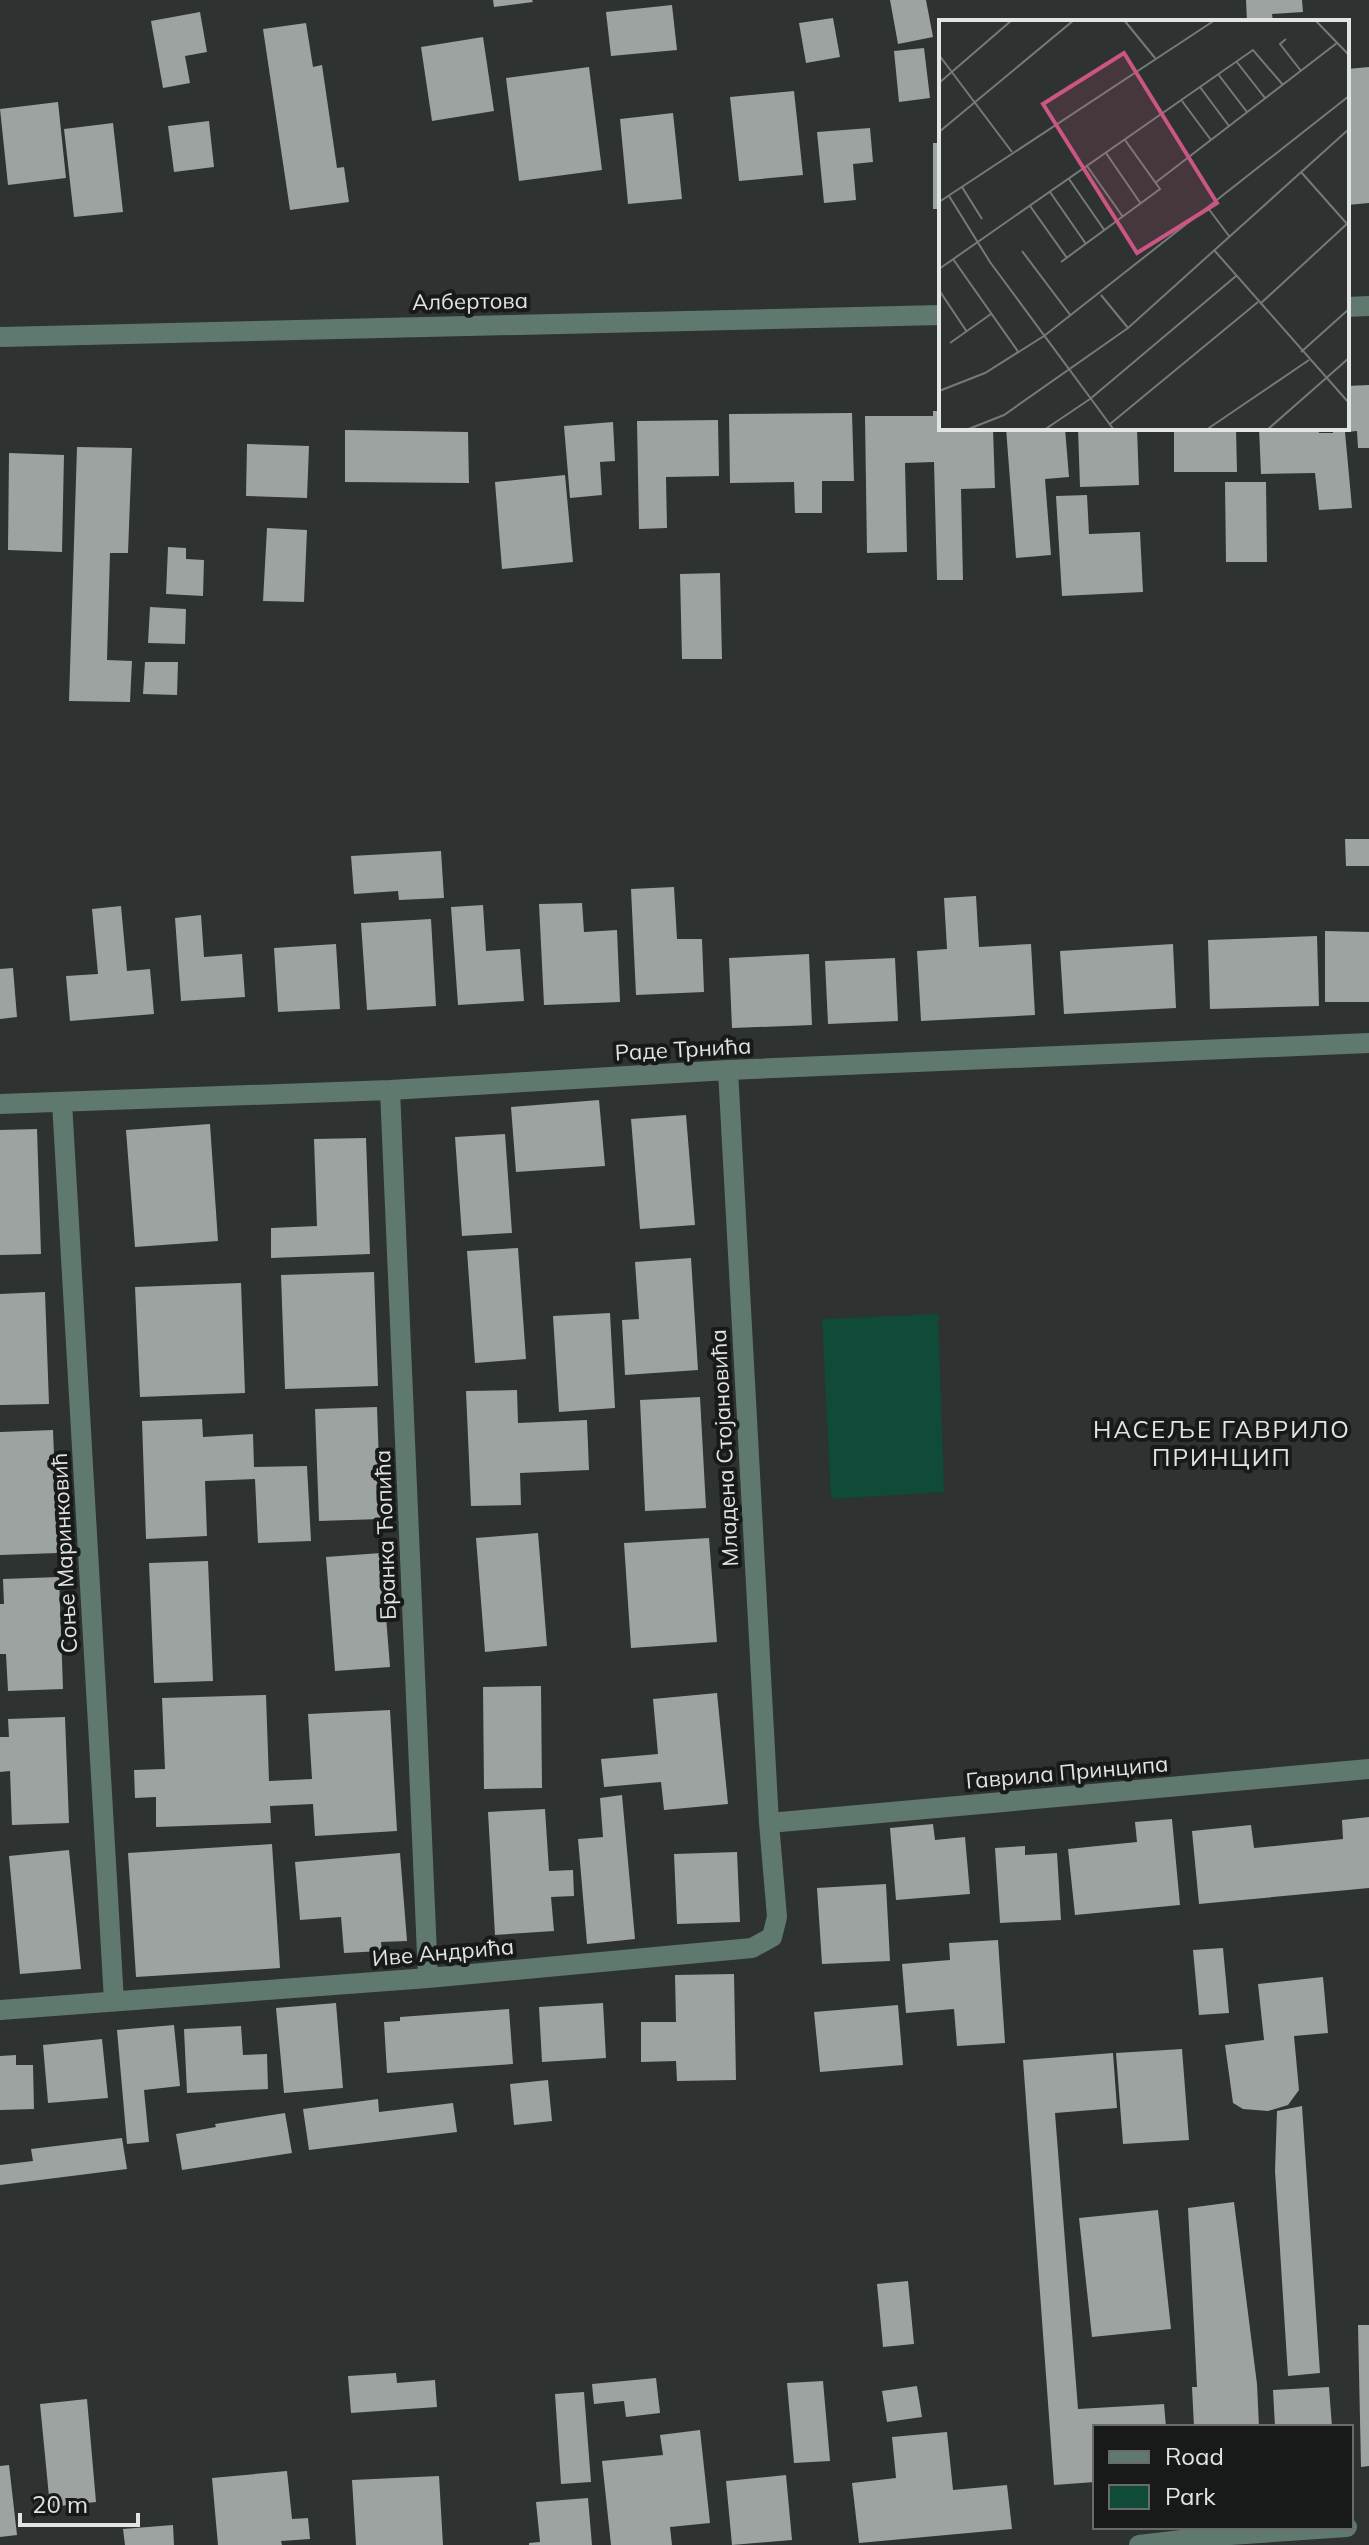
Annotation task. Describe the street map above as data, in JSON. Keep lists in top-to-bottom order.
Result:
{
  "streets": {
    "street": [
      "Албертова",
      "Раде Трнића",
      "Младена Стојановића",
      "Бранка Ћопића",
      "Соње Маринковић",
      "Гаврила Принципа",
      "Иве Андрића"
    ]
  },
  "crossings": [
    ["Раде Трнића", "Младена Стојановића"],
    ["Раде Трнића", "Бранка Ћопића"],
    ["Раде Трнића", "Соње Маринковић"],
    ["Младена Стојановића", "Гаврила Принципа"],
    ["Младена Стојановића", "Иве Андрића"],
    ["Бранка Ћопића", "Иве Андрића"],
    ["Соње Маринковић", "Иве Андрића"],
    ["Гаврила Принципа", "Иве Андрића"]
  ],
  "districts": ["НАСЕЉЕ ГАВРИЛО ПРИНЦИП"],
  "legend": ["Road", "Park"],
  "scale_bar": "20 m"
}
